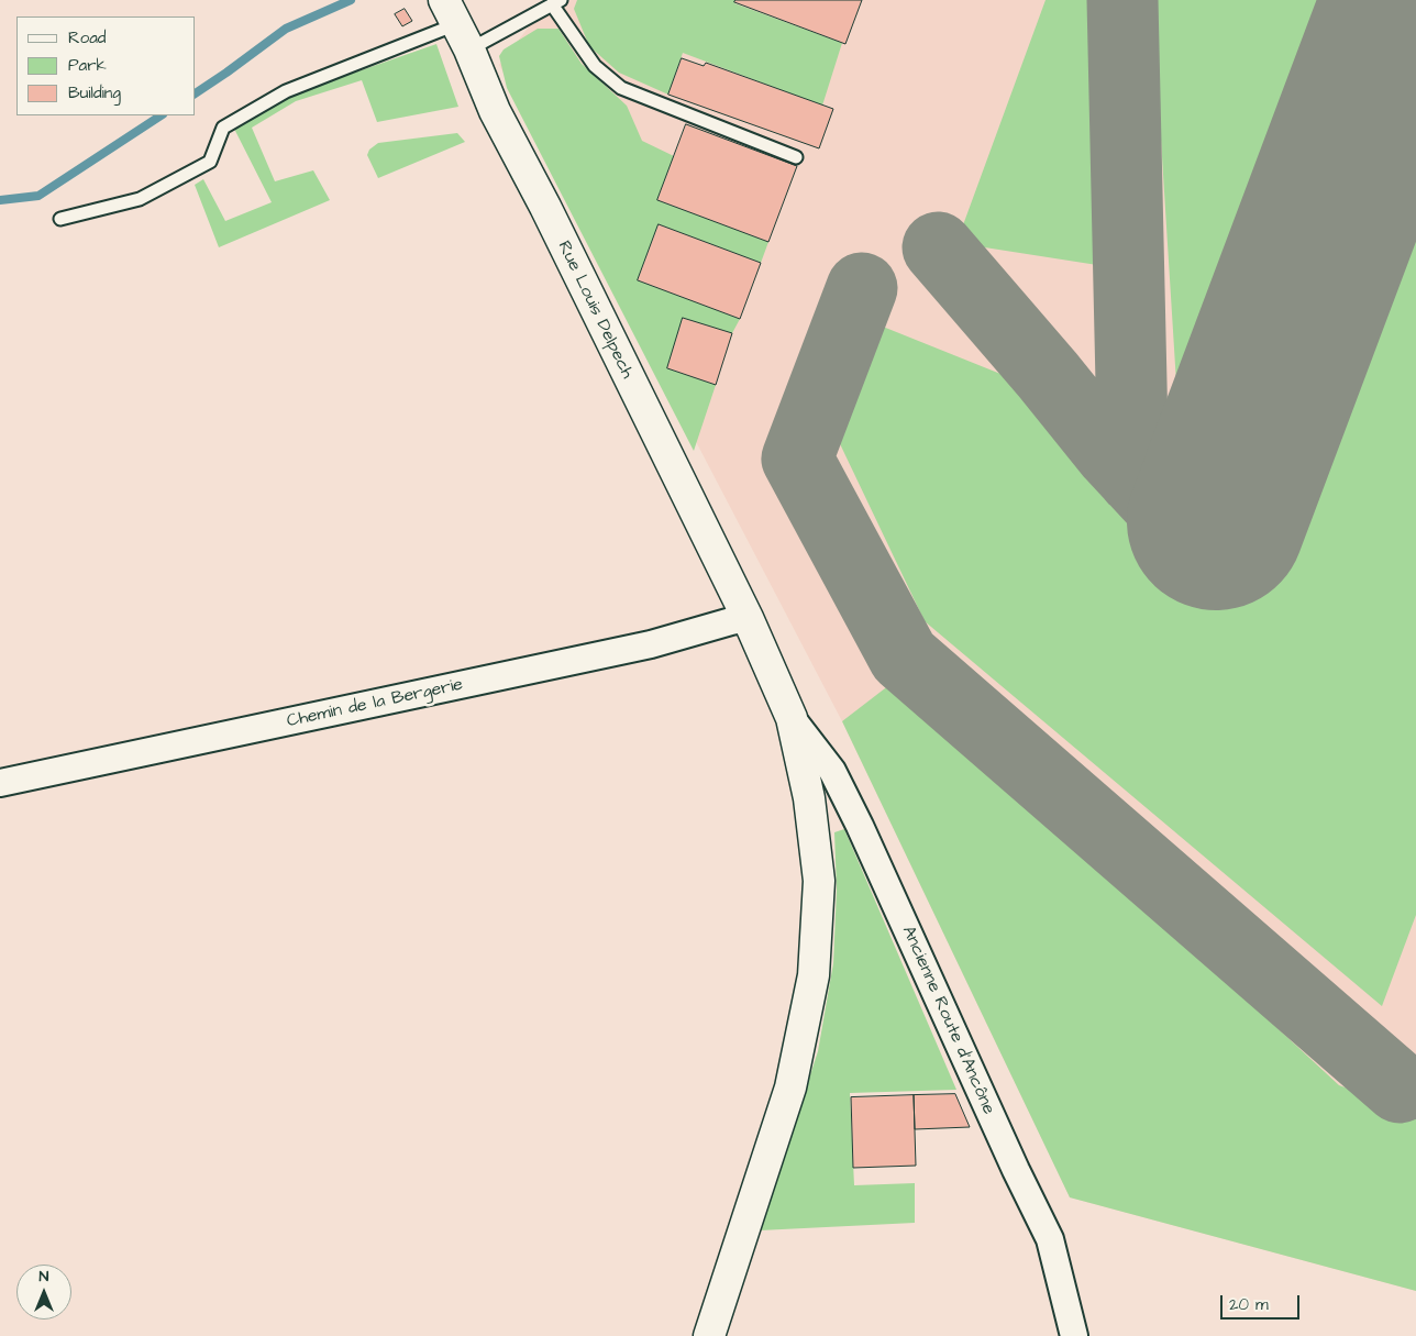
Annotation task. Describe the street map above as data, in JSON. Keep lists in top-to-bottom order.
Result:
{
  "streets": {
    "street": ["Rue Louis Delpech", "Chemin de la Bergerie", "Ancienne Route d'Ancône"]
  },
  "crossings": [
    ["Rue Louis Delpech", "Chemin de la Bergerie"],
    ["Rue Louis Delpech", "Ancienne Route d'Ancône"]
  ],
  "legend": ["Road", "Park", "Building"],
  "scale_bar": "20 m",
  "north": "top"
}
